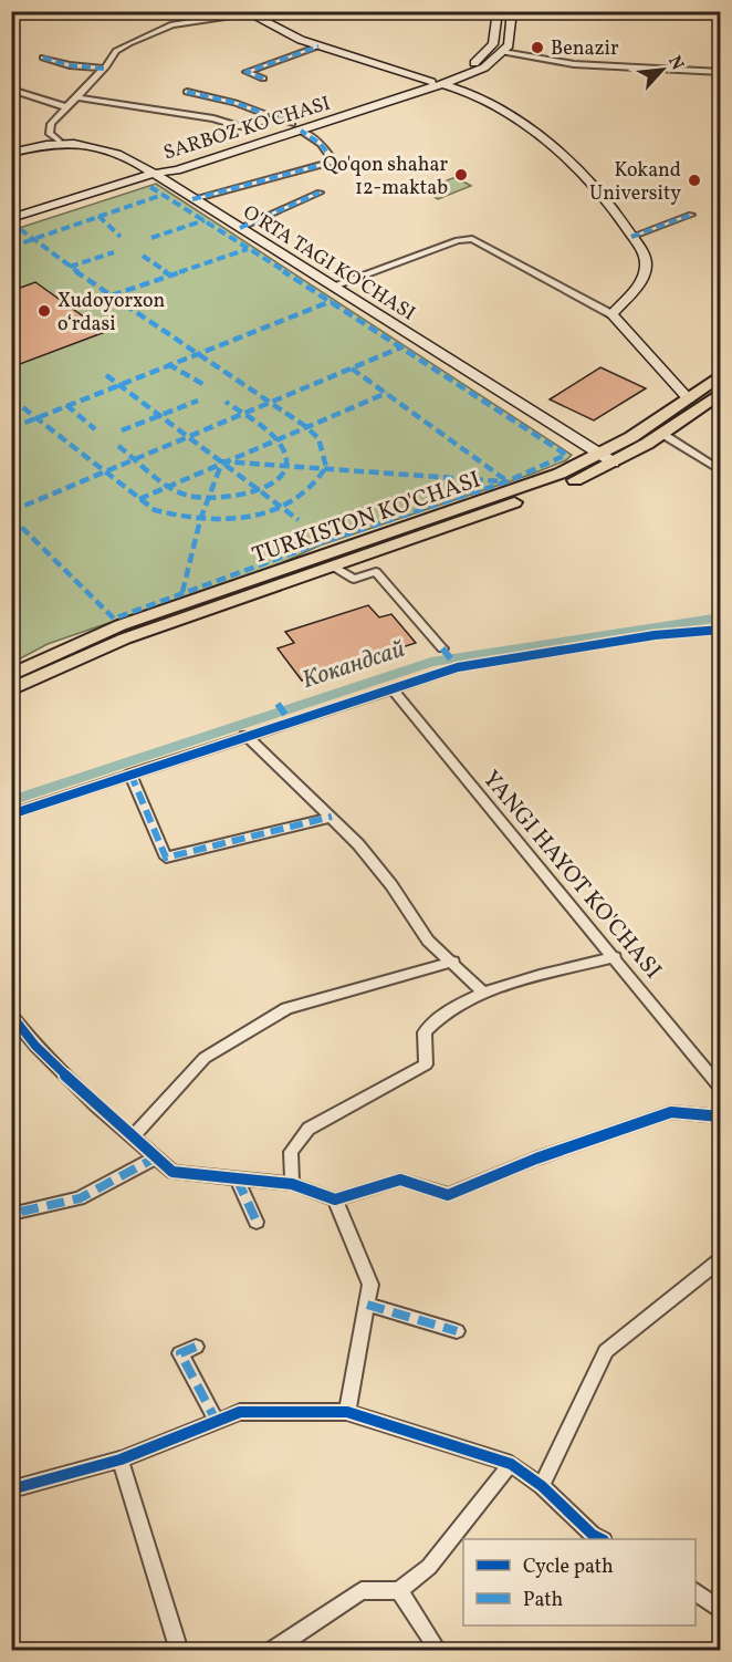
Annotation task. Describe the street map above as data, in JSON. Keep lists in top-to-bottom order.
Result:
{
  "streets": {
    "main road": ["SARBOZ KO'CHASI", "O'RTA TAGI KO'CHASI", "TURKISTON KO'CHASI"],
    "street": ["YANGI HAYOT KO'CHASI"]
  },
  "crossings": [
    ["SARBOZ KO'CHASI", "O'RTA TAGI KO'CHASI"],
    ["O'RTA TAGI KO'CHASI", "TURKISTON KO'CHASI"]
  ],
  "water": ["Кокандсай"],
  "places": [
    "Benazir",
    "Qo'qon shahar 12-maktab",
    "Kokand University",
    "Xudoyorxon oʻrdasi"
  ],
  "legend": ["Cycle path", "Path"],
  "north": "top right"
}
